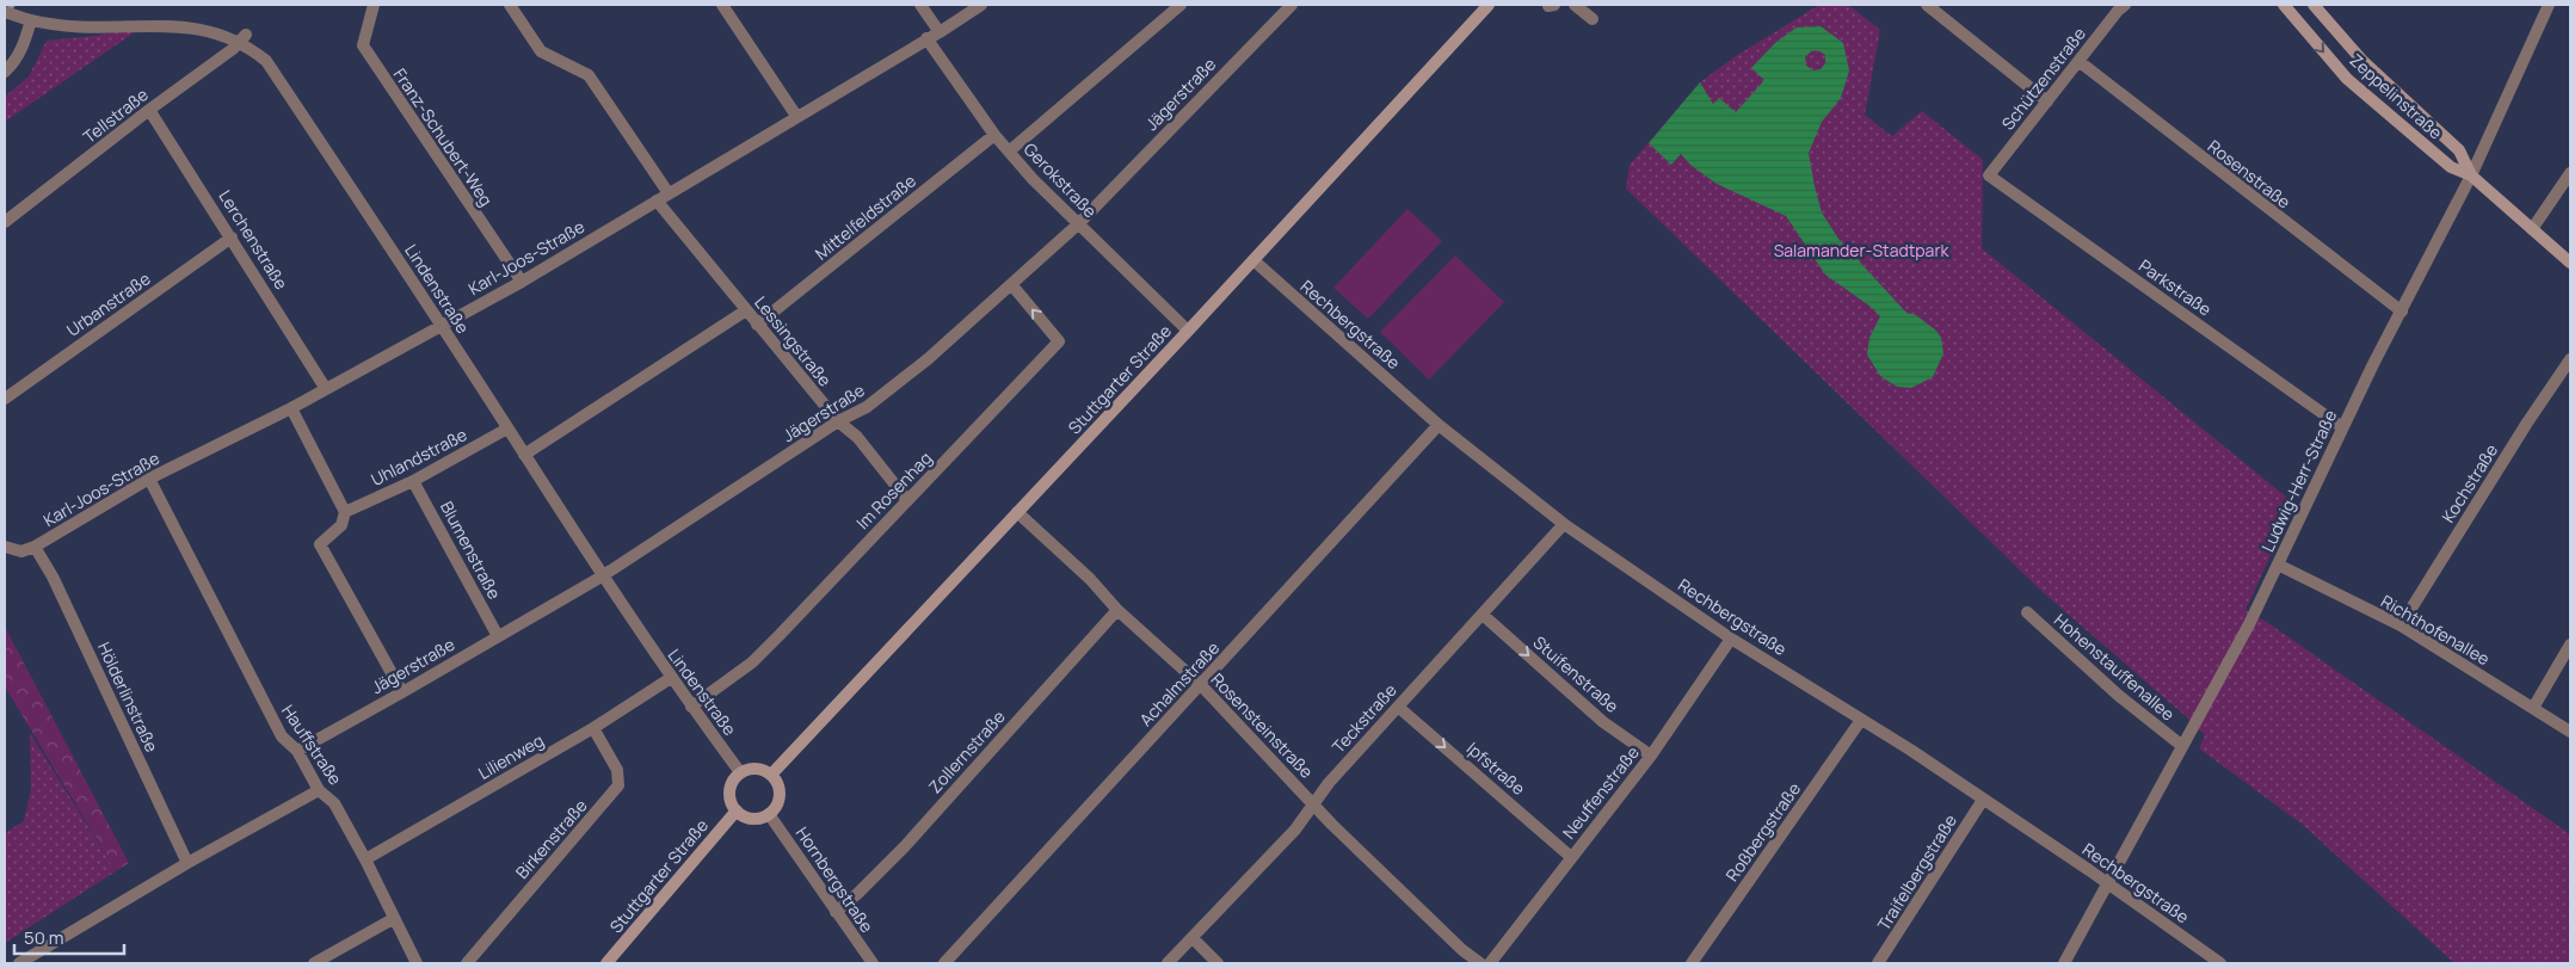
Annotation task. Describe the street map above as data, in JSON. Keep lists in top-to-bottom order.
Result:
{
  "streets": {
    "main road": ["Zeppelinstraße", "Stuttgarter Straße"],
    "street": [
      "Schützenstraße",
      "Jägerstraße",
      "Tellstraße",
      "Franz-Schubert-Weg",
      "Rosenstraße",
      "Gerokstraße",
      "Mittelfeldstraße",
      "Lerchenstraße",
      "Karl-Joos-Straße",
      "Parkstraße",
      "Lindenstraße",
      "Urbanstraße",
      "Rechbergstraße",
      "Lessingstraße",
      "Uhlandstraße",
      "Ludwig-Herr-Straße",
      "Kochstraße",
      "Im Rosenhag",
      "Blumenstraße",
      "Richthofenallee",
      "Hohenstauffenallee",
      "Stuifenstraße",
      "Achalmstraße",
      "Hölderlinstraße",
      "Teckstraße",
      "Rosensteinstraße",
      "Hauffstraße",
      "Zollernstraße",
      "Lilienweg",
      "Ipfstraße",
      "Neuffenstraße",
      "Roßbergstraße",
      "Birkenstraße",
      "Traifelbergstraße",
      "Hornbergstraße"
    ]
  },
  "crossings": [
    ["Schützenstraße", "Rosenstraße"],
    ["Schützenstraße", "Parkstraße"],
    ["Jägerstraße", "Gerokstraße"],
    ["Jägerstraße", "Lindenstraße"],
    ["Jägerstraße", "Lessingstraße"],
    ["Jägerstraße", "Im Rosenhag"],
    ["Jägerstraße", "Blumenstraße"],
    ["Jägerstraße", "Hauffstraße"],
    ["Zeppelinstraße", "Ludwig-Herr-Straße"],
    ["Tellstraße", "Lerchenstraße"],
    ["Tellstraße", "Lindenstraße"],
    ["Franz-Schubert-Weg", "Karl-Joos-Straße"],
    ["Rosenstraße", "Ludwig-Herr-Straße"],
    ["Gerokstraße", "Mittelfeldstraße"],
    ["Gerokstraße", "Karl-Joos-Straße"],
    ["Gerokstraße", "Stuttgarter Straße"],
    ["Mittelfeldstraße", "Lessingstraße"],
    ["Lerchenstraße", "Karl-Joos-Straße"],
    ["Lerchenstraße", "Urbanstraße"],
    ["Karl-Joos-Straße", "Lindenstraße"],
    ["Karl-Joos-Straße", "Lessingstraße"],
    ["Karl-Joos-Straße", "Hölderlinstraße"],
    ["Karl-Joos-Straße", "Hauffstraße"],
    ["Parkstraße", "Ludwig-Herr-Straße"],
    ["Lindenstraße", "Stuttgarter Straße"],
    ["Lindenstraße", "Uhlandstraße"],
    ["Lindenstraße", "Im Rosenhag"],
    ["Lindenstraße", "Lilienweg"],
    ["Lindenstraße", "Hornbergstraße"],
    ["Rechbergstraße", "Stuttgarter Straße"],
    ["Rechbergstraße", "Ludwig-Herr-Straße"],
    ["Rechbergstraße", "Achalmstraße"],
    ["Rechbergstraße", "Teckstraße"],
    ["Rechbergstraße", "Neuffenstraße"],
    ["Rechbergstraße", "Roßbergstraße"],
    ["Rechbergstraße", "Traifelbergstraße"],
    ["Lessingstraße", "Im Rosenhag"],
    ["Stuttgarter Straße", "Rosensteinstraße"],
    ["Stuttgarter Straße", "Hornbergstraße"],
    ["Uhlandstraße", "Blumenstraße"],
    ["Ludwig-Herr-Straße", "Richthofenallee"],
    ["Ludwig-Herr-Straße", "Hohenstauffenallee"],
    ["Kochstraße", "Richthofenallee"],
    ["Stuifenstraße", "Teckstraße"],
    ["Stuifenstraße", "Neuffenstraße"],
    ["Achalmstraße", "Rosensteinstraße"],
    ["Teckstraße", "Rosensteinstraße"],
    ["Teckstraße", "Ipfstraße"],
    ["Rosensteinstraße", "Zollernstraße"],
    ["Hauffstraße", "Lilienweg"],
    ["Zollernstraße", "Hornbergstraße"],
    ["Lilienweg", "Birkenstraße"],
    ["Ipfstraße", "Neuffenstraße"]
  ],
  "one_way": ["Im Rosenhag", "Stuifenstraße", "Ipfstraße"],
  "parks": ["Salamander-Stadtpark"],
  "scale_bar": "50 m"
}
